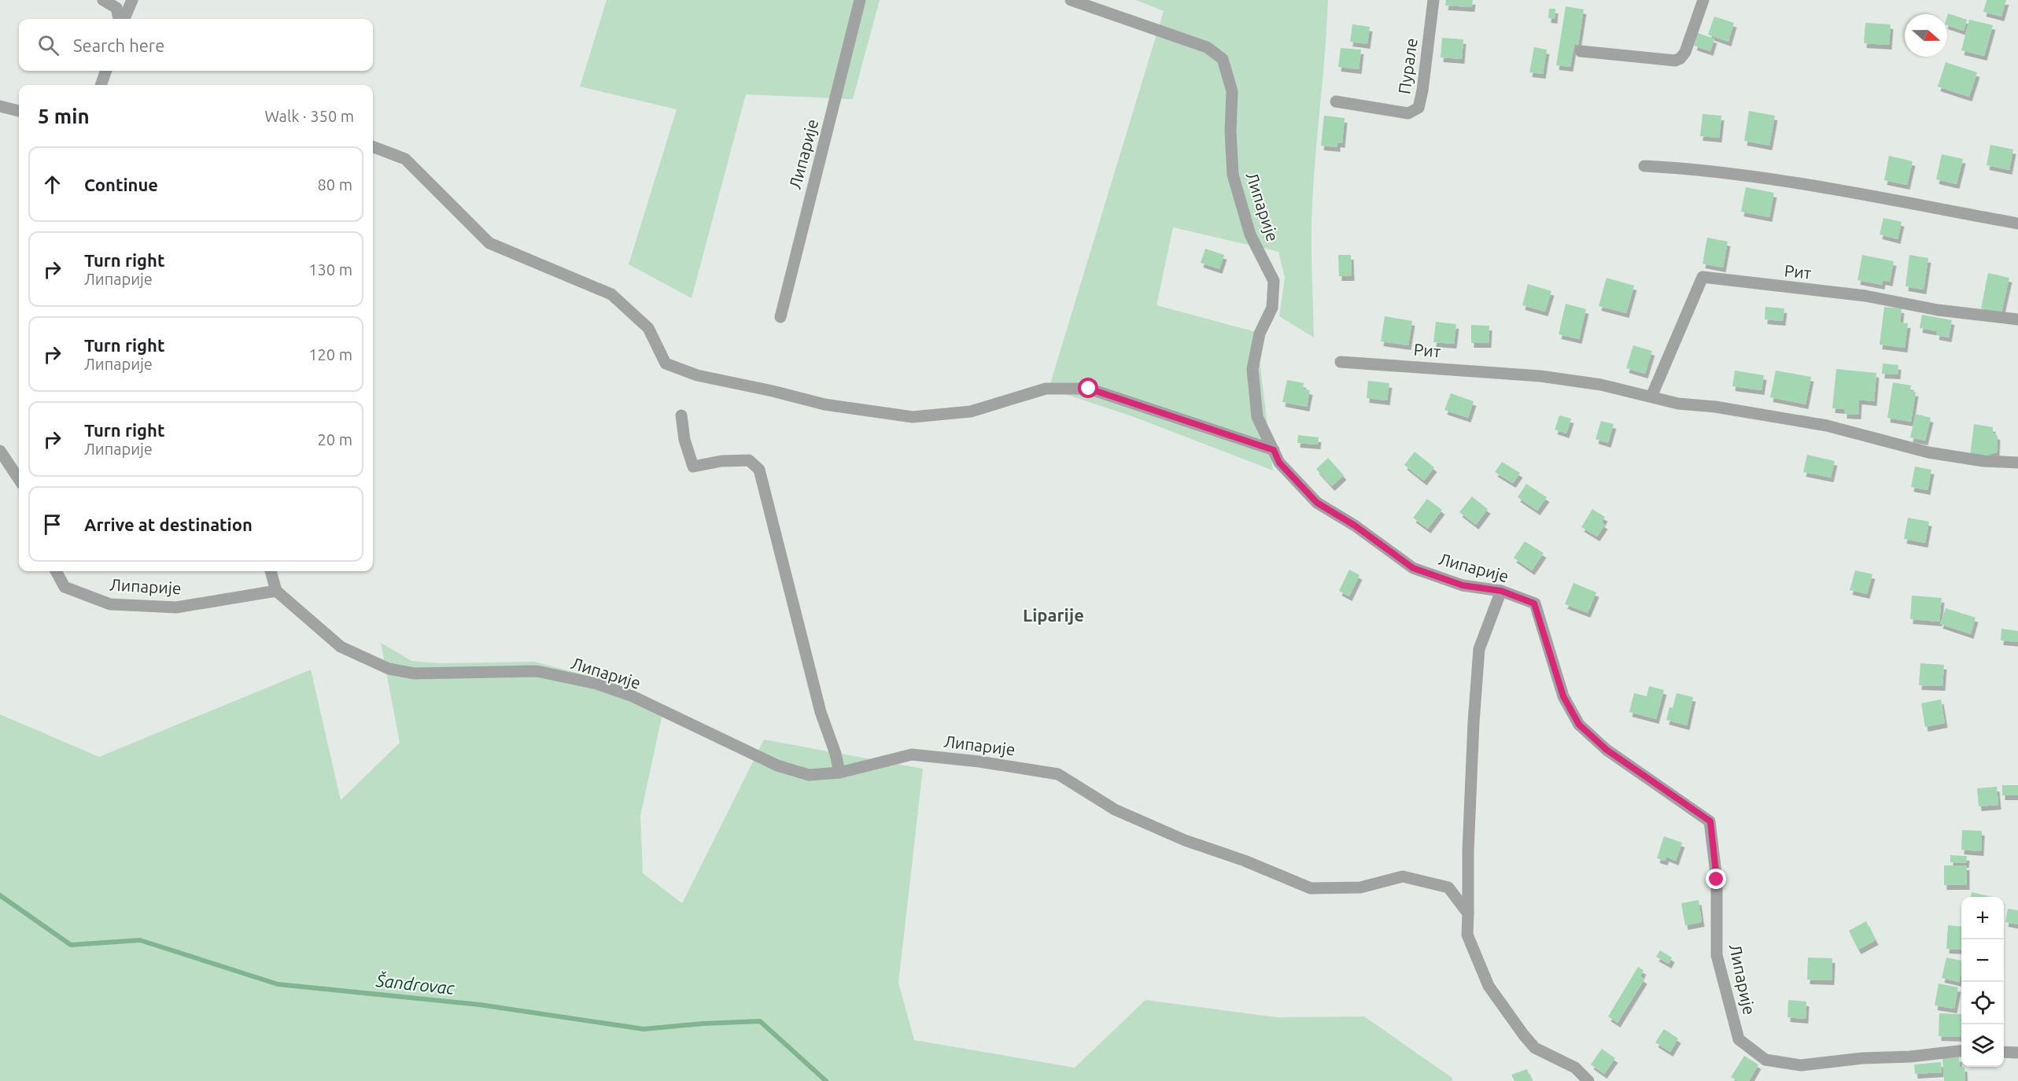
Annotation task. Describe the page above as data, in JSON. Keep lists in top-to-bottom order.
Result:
{
  "streets": {
    "street": ["Пурале", "Липарије", "Рит"]
  },
  "districts": ["Liparije"],
  "water": ["Šandrovac"],
  "north": "right",
  "page": {
    "search": "Search here",
    "heading": ["5 min", "Walk · 350 m"],
    "list": [
      ["Continue", "80 m"],
      ["Turn right", "Липарије", "130 m"],
      ["Turn right", "Липарије", "120 m"],
      ["Turn right", "Липарије", "20 m"],
      "Arrive at destination"
    ],
    "map_buttons": ["+", "−"]
  }
}
